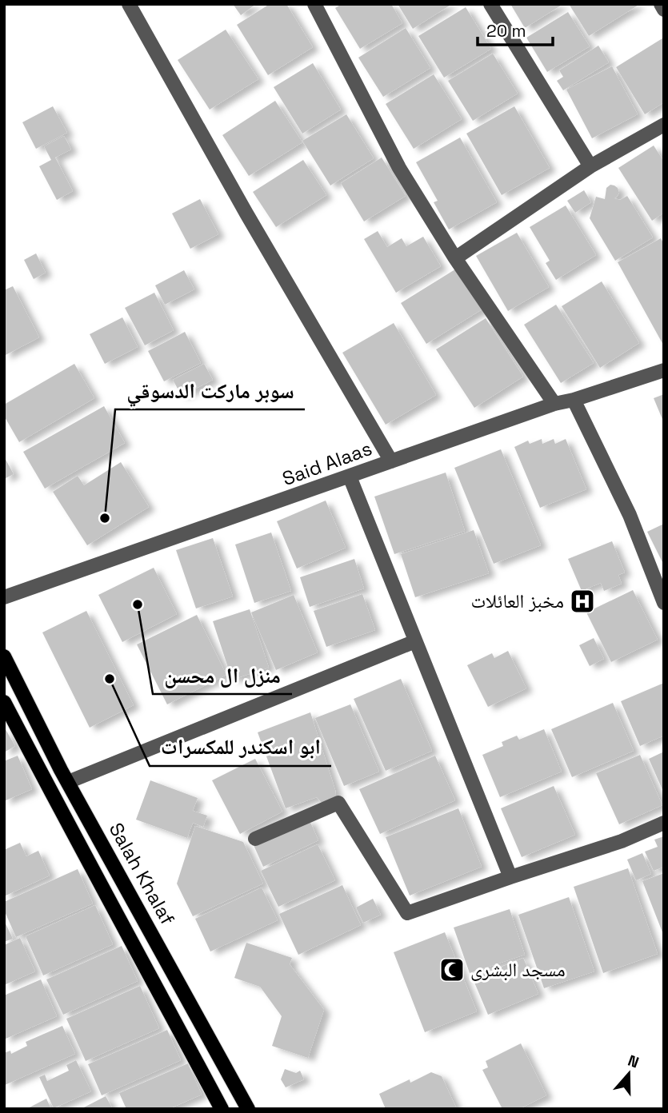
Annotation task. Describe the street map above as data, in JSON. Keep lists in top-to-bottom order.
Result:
{
  "streets": {
    "main road": ["Salah Khalaf"],
    "street": ["Said Alaas"]
  },
  "places": {
    "other": ["سوبر ماركت الدسوقي", "منزل ال محسن", "ابو اسكندر للمكسرات"],
    "hospital": ["مخبز العائلات"],
    "mosque": ["مسجد البشرى"]
  },
  "scale_bar": "20 m",
  "north": "top"
}
